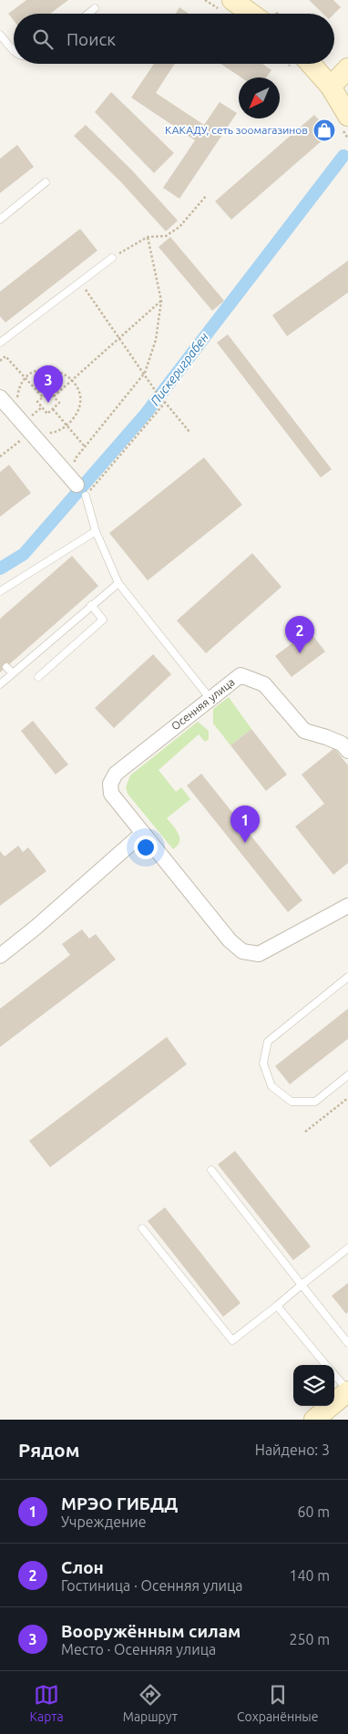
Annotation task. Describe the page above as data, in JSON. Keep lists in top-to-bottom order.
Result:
{
  "streets": {
    "street": ["Осенняя улица"]
  },
  "water": ["Пискериграбен"],
  "places": {
    "shop": ["КАКАДУ, сеть зоомагазинов"]
  },
  "north": "bottom left",
  "page": {
    "search": "Поиск",
    "pins": ["3", "2", "1"],
    "heading": ["Рядом", "Найдено: 3"],
    "list": [
      {
        "mark": "1",
        "name": "МРЭО ГИБДД",
        "note": "Учреждение",
        "value": "60 m"
      },
      {
        "mark": "2",
        "name": "Слон",
        "note": "Гостиница · Осенняя улица",
        "value": "140 m"
      },
      {
        "mark": "3",
        "name": "Вооружённым силам",
        "note": "Место · Осенняя улица",
        "value": "250 m"
      }
    ],
    "nav": ["Карта", "Маршрут", "Сохранённые"]
  }
}
